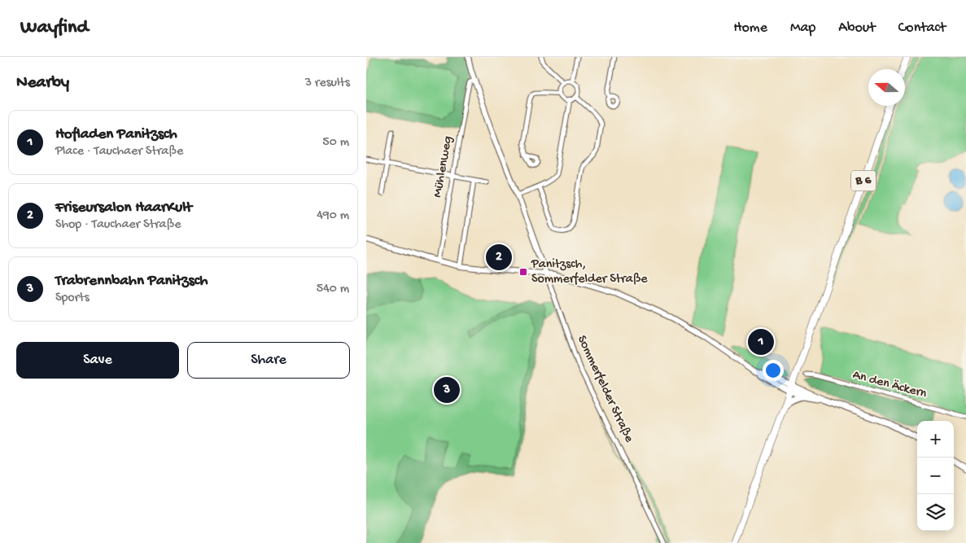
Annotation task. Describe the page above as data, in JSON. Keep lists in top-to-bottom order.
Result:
{
  "streets": {
    "main road": ["B 6"],
    "street": ["Mühlenweg", "An den Äckern", "Sommerfelder Straße"]
  },
  "crossings": [
    ["Mühlenweg", "Sommerfelder Straße"]
  ],
  "places": {
    "transit": ["Panitzsch, Sommerfelder Straße"]
  },
  "north": "left",
  "page": {
    "header": "Wayfind",
    "nav": [
      "Home",
      "Map",
      "About",
      "Contact"
    ],
    "heading": ["Nearby", "3 results"],
    "list": [
      {
        "mark": "1",
        "name": "Hofladen Panitzsch",
        "note": "Place · Tauchaer Straße",
        "value": "50 m"
      },
      {
        "mark": "2",
        "name": "Friseursalon HaarKult",
        "note": "Shop · Tauchaer Straße",
        "value": "490 m"
      },
      {
        "mark": "3",
        "name": "Trabrennbahn Panitzsch",
        "note": "Sports",
        "value": "540 m"
      }
    ],
    "pins": ["2", "1", "3"],
    "buttons": ["Save", "Share"],
    "map_buttons": ["+", "−"]
  }
}
